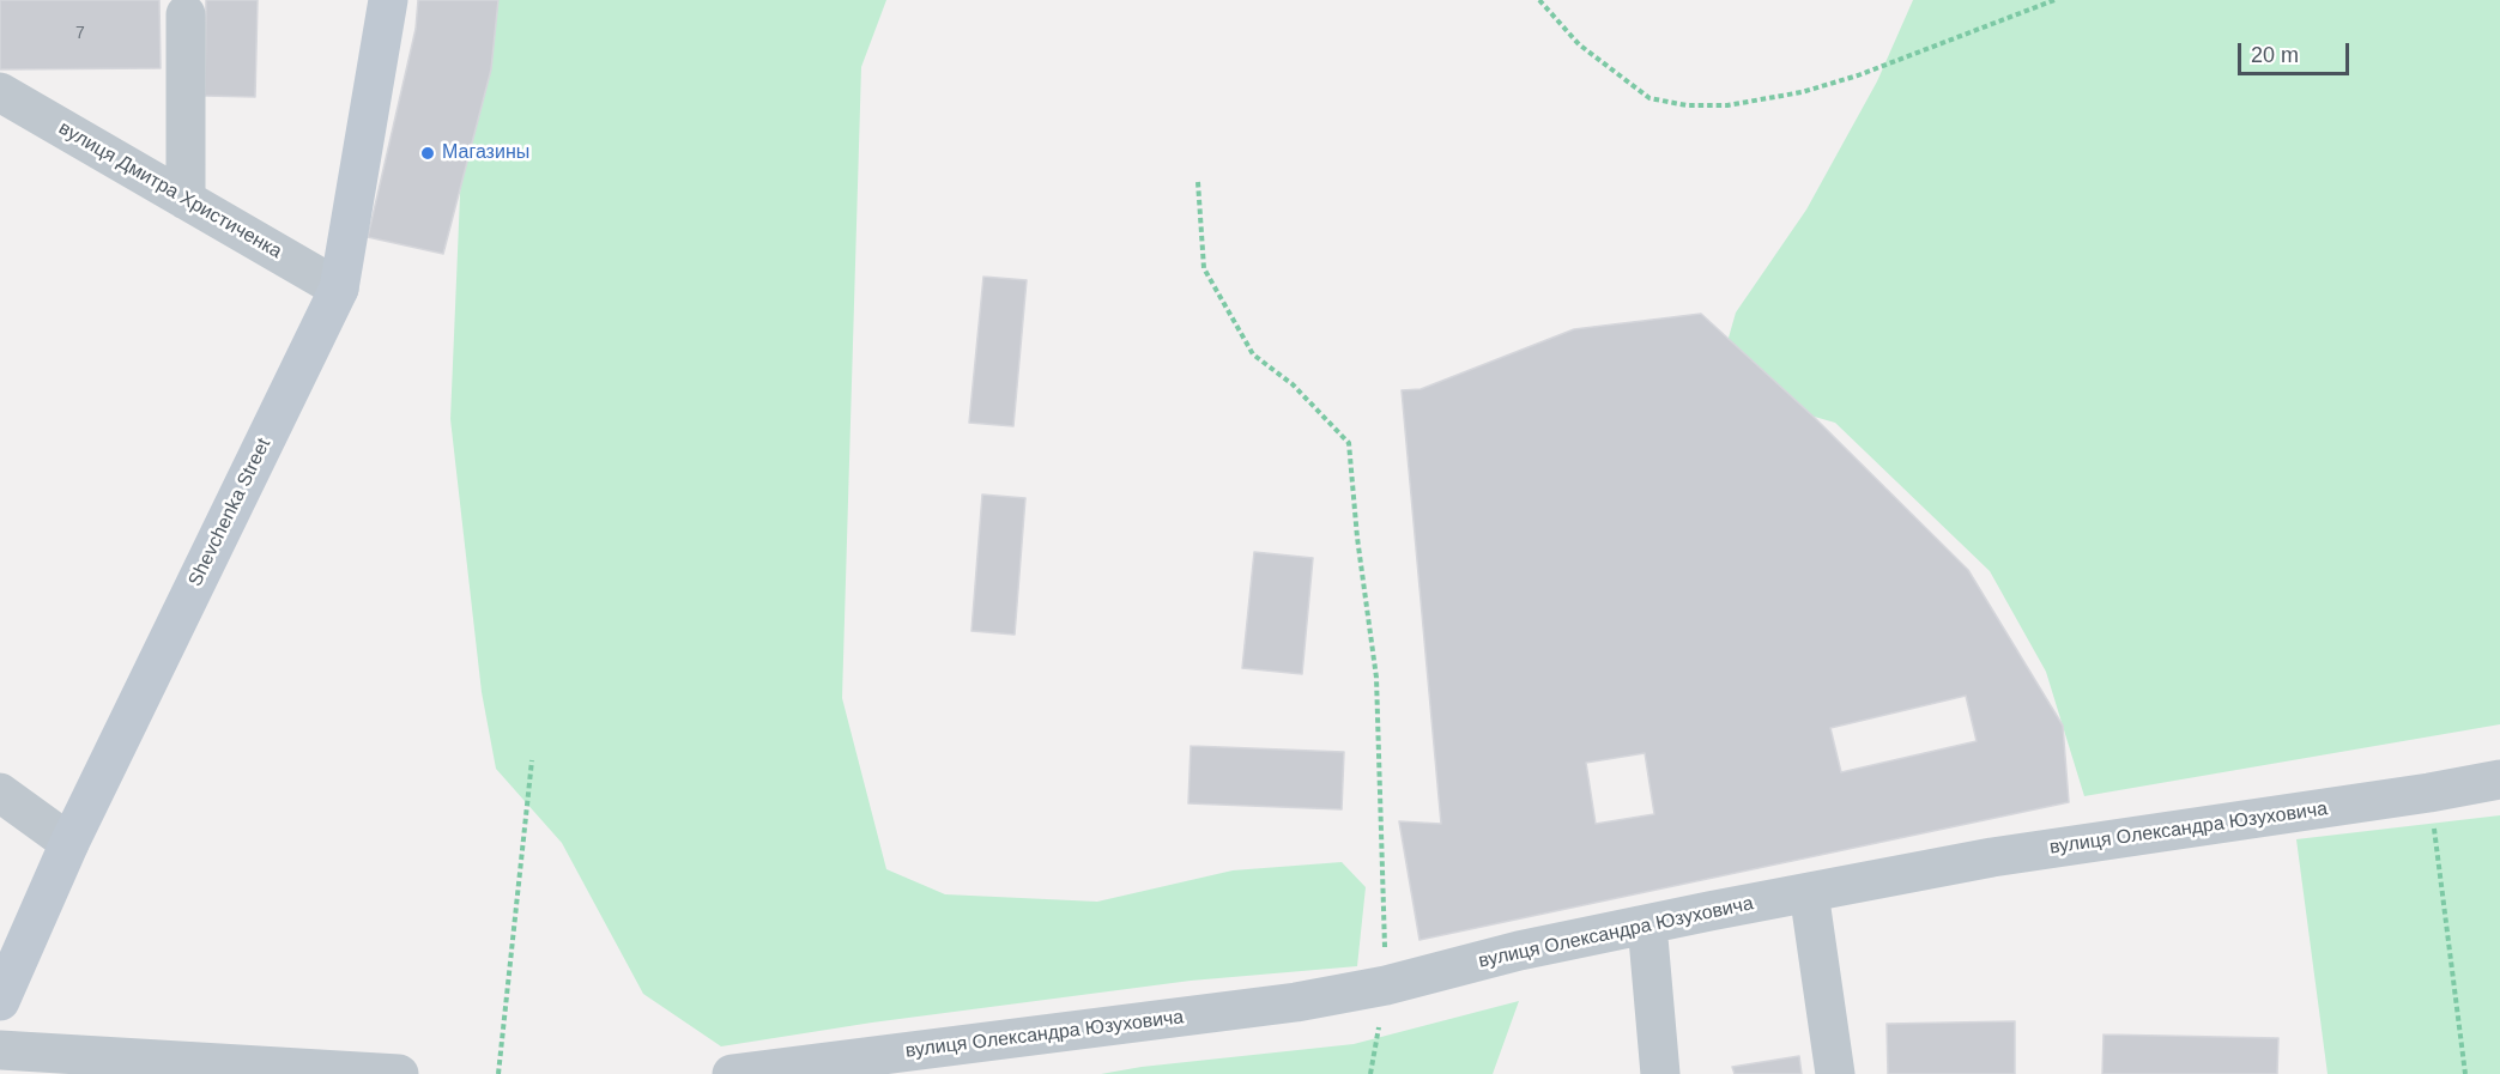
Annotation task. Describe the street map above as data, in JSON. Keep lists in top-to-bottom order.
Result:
{
  "streets": {
    "street": ["вулиця Дмитра Христиченка", "Shevchenka Street", "вулиця Олександра Юзуховича"]
  },
  "crossings": [
    ["вулиця Дмитра Христиченка", "Shevchenka Street"]
  ],
  "places": ["Магазины"],
  "house_numbers": ["7"],
  "scale_bar": "20 m"
}
